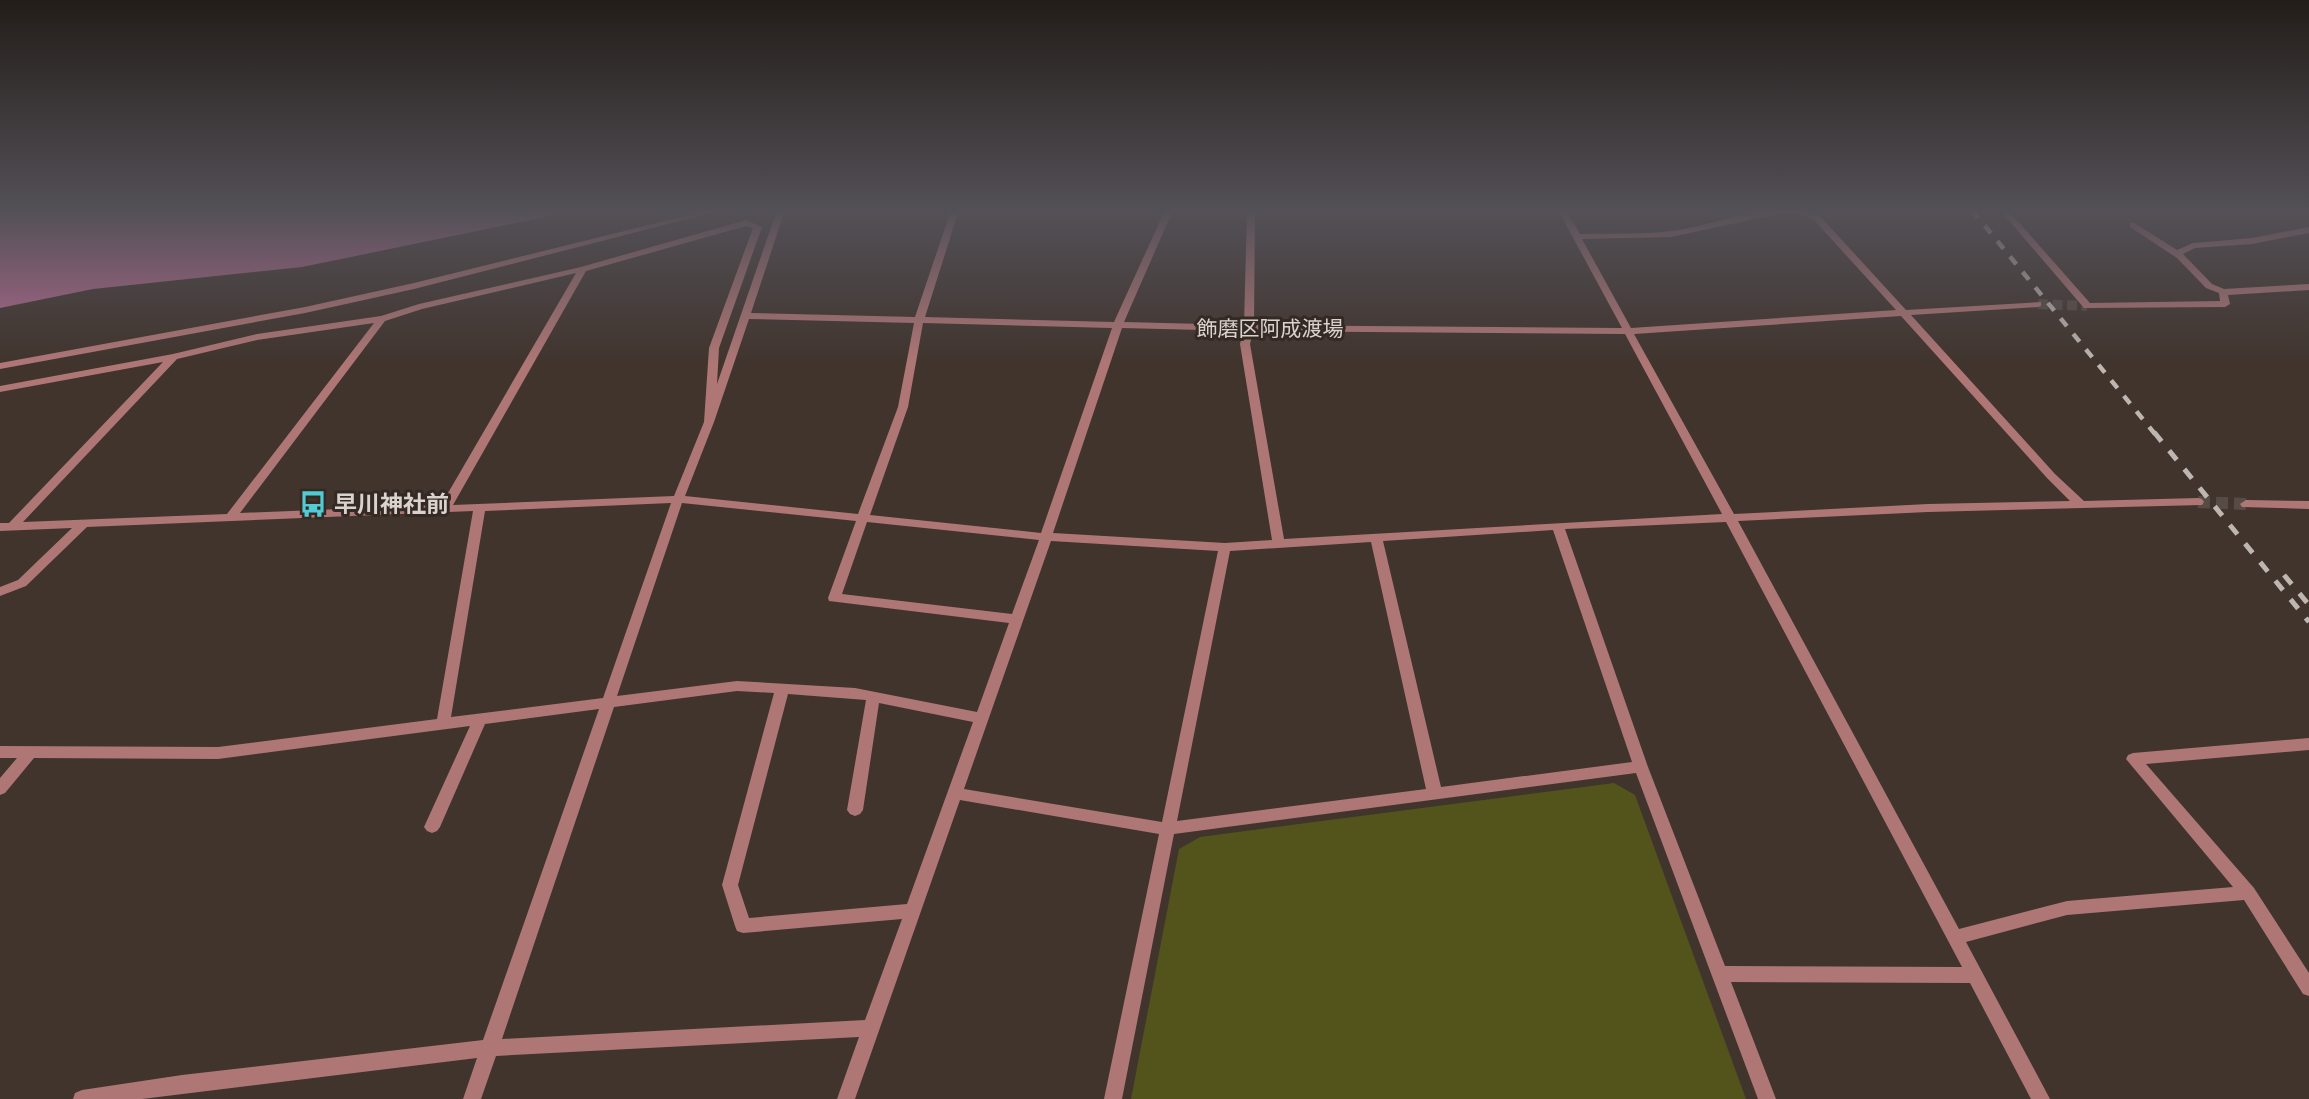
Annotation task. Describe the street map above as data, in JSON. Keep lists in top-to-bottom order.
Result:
{
  "districts": ["飾磨区阿成渡場"],
  "places": {
    "bus stop": ["早川神社前"]
  }
}
